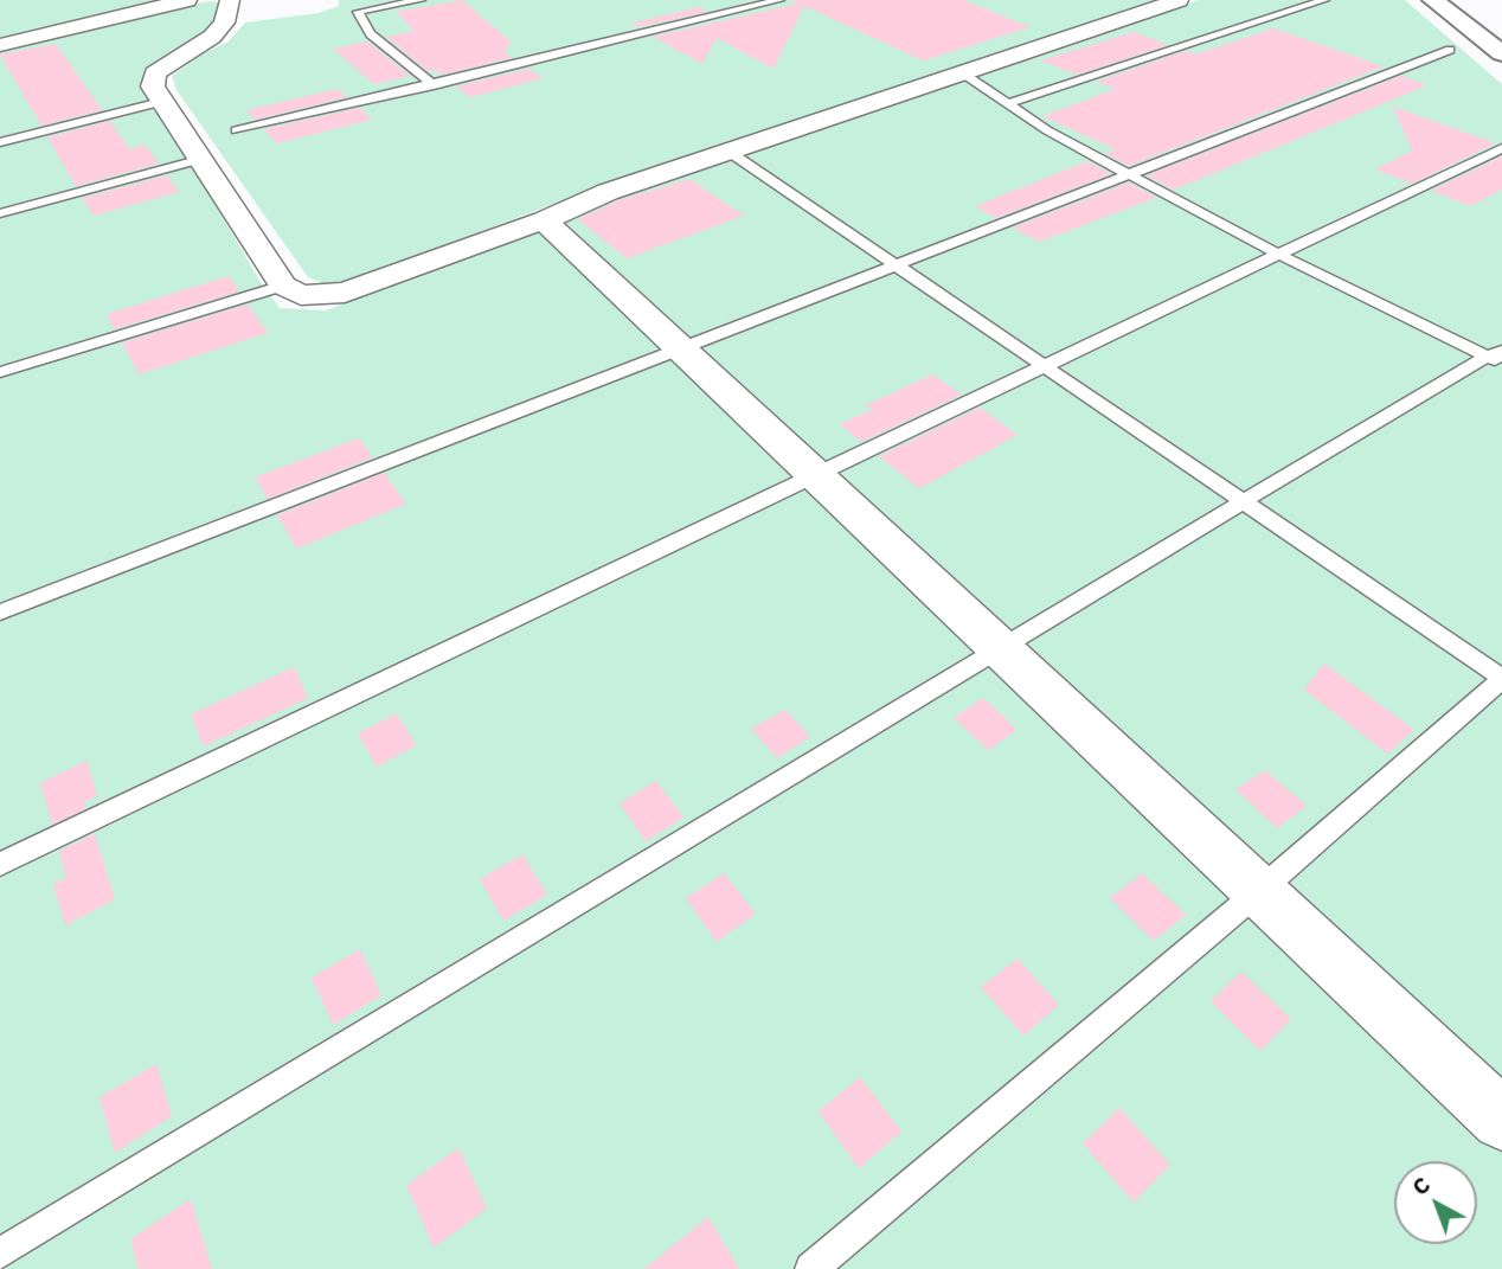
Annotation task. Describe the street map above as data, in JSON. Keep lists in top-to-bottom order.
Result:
{
  "north": "top left"
}
